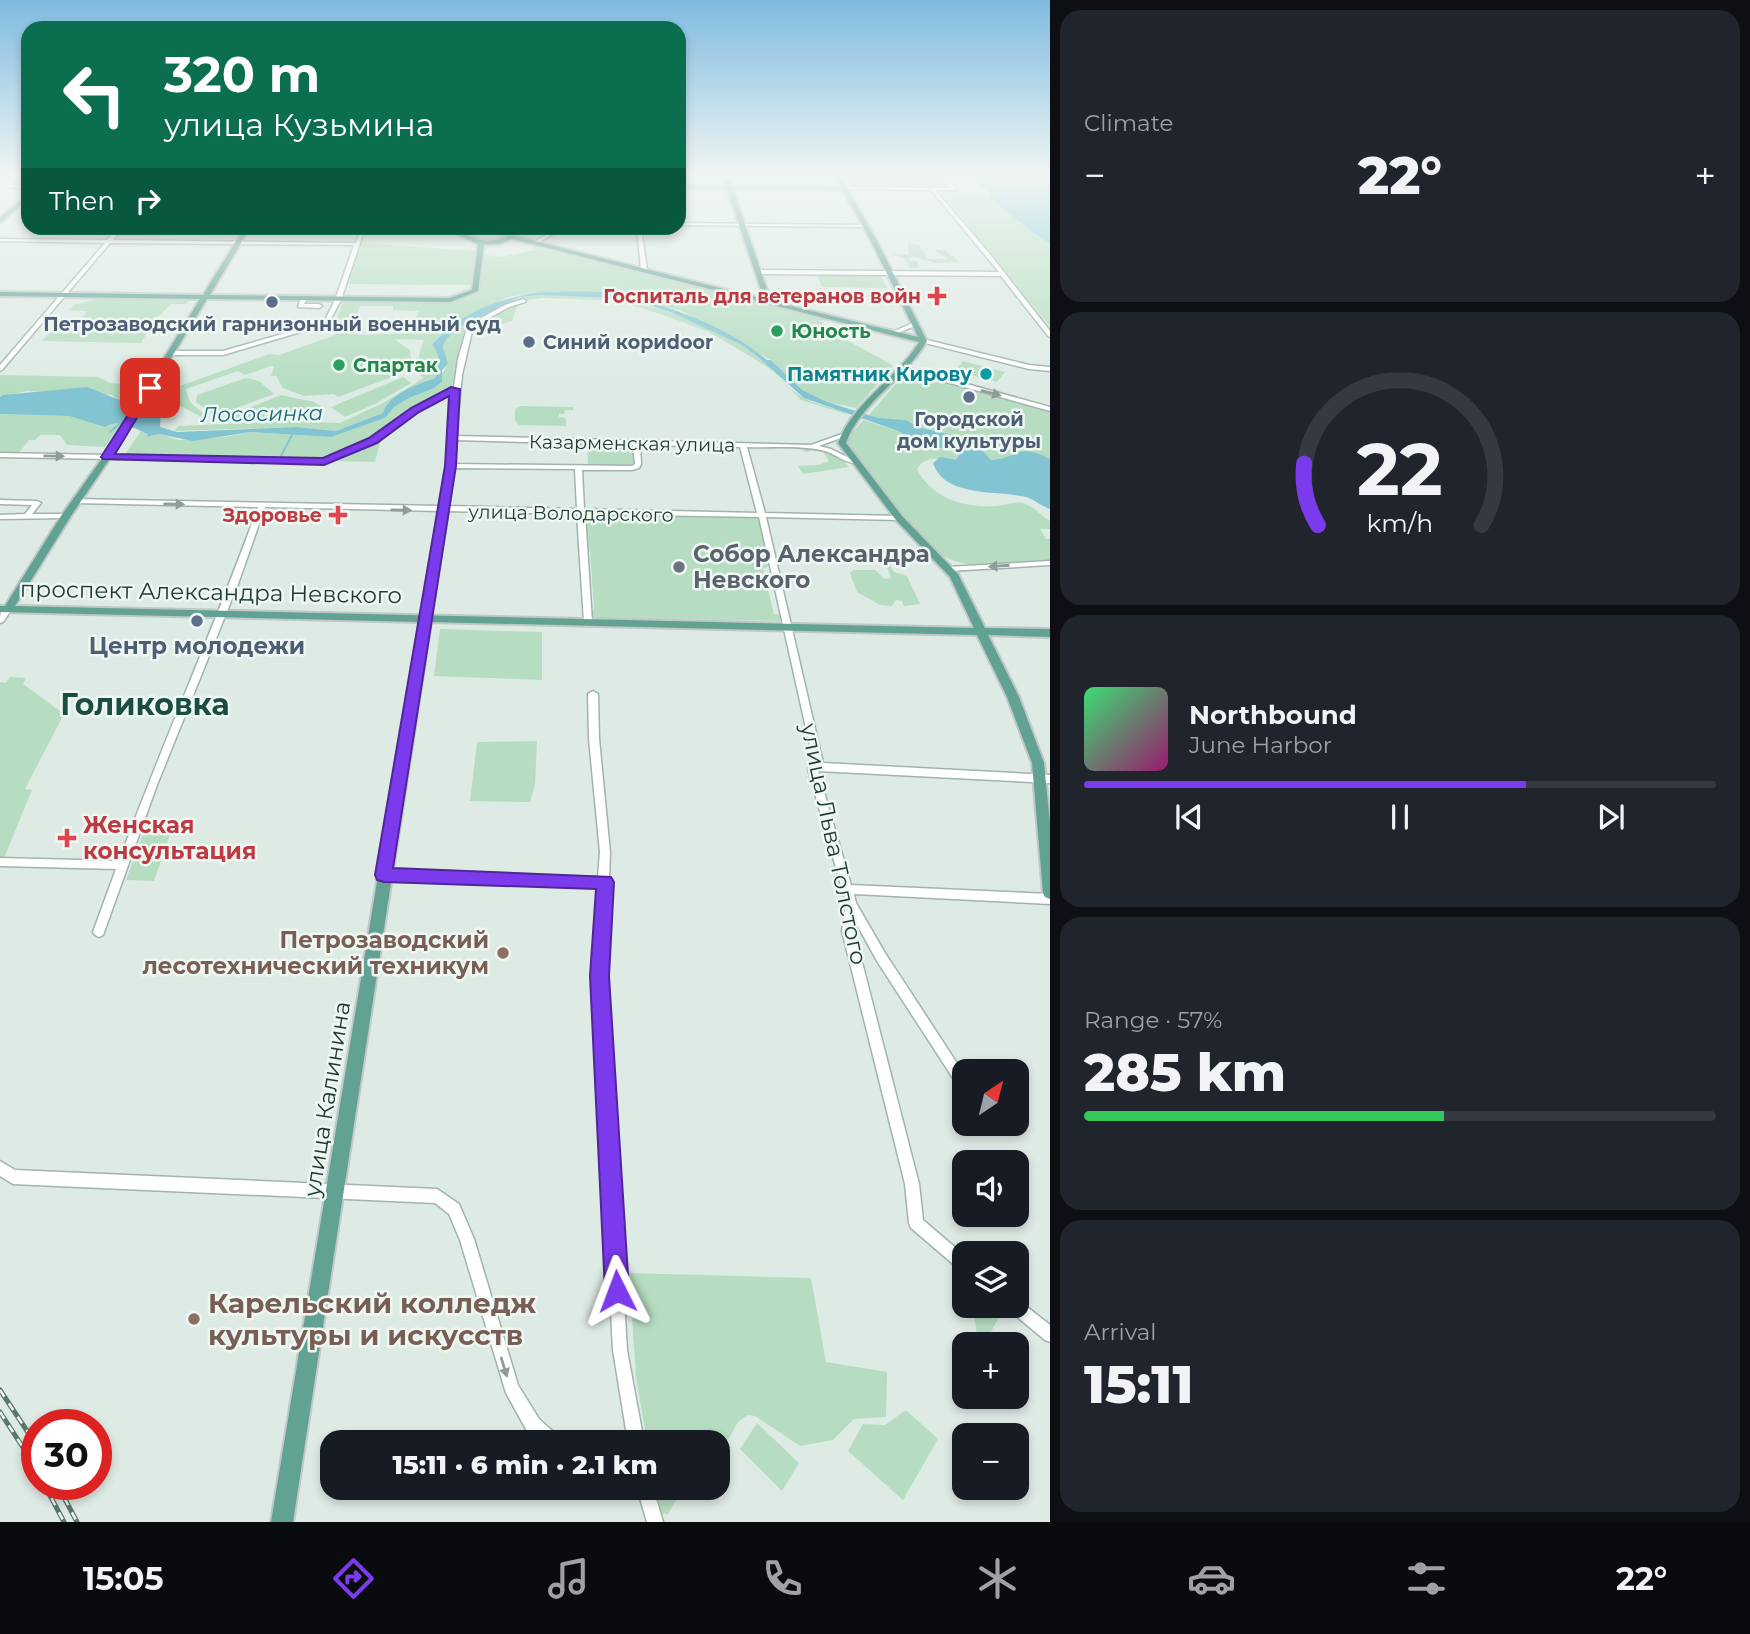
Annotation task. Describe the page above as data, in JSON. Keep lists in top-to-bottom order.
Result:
{
  "streets": {
    "main road": ["проспект Александра Невского", "улица Калинина"],
    "street": ["Казарменская улица", "улица Володарского", "улица Льва Толстого"]
  },
  "crossings": [
    ["Казарменская улица", "улица Льва Толстого"],
    ["Казарменская улица", "улица Калинина"],
    ["улица Володарского", "улица Льва Толстого"],
    ["улица Володарского", "улица Калинина"],
    ["проспект Александра Невского", "улица Льва Толстого"],
    ["проспект Александра Невского", "улица Калинина"]
  ],
  "districts": ["Голиковка"],
  "water": ["Лососинка"],
  "places": {
    "health": ["Госпиталь для ветеранов войн", "Здоровье", "Женская консультация"],
    "other": [
      "Петрозаводский гарнизонный военный суд",
      "Юность",
      "Синий кориdoor",
      "Спартак",
      "Памятник Кирову",
      "Городской дом культуры",
      "Собор Александра Невского",
      "Центр молодежи",
      "Петрозаводский лесотехнический техникум",
      "Карельский колледж культуры и искусств"
    ]
  },
  "north": "top right",
  "page": {
    "tile": [
      "Climate",
      ["Range · 57%", "285 km"],
      ["Arrival", "15:11"]
    ],
    "turn": ["320 m", "улица Кузьмина"],
    "heat": ["−", "22°", "+"],
    "then": "Then",
    "song": ["Northbound", "June Harbor"],
    "map_buttons": ["+", "−"],
    "limit": "30",
    "trip": "15:11 · 6 min · 2.1 km",
    "tabs": ["15:05", "22°"],
    "gauge": ["22", "km/h"]
  }
}
